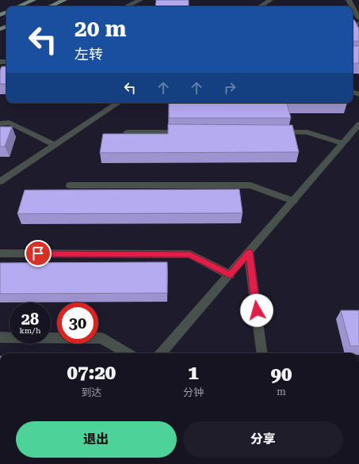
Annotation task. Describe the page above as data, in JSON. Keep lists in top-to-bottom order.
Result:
{
  "page": {
    "turn": ["20 m", "左转"],
    "speed": "28 km/h",
    "limit": "30",
    "eta": [
      "07:20",
      "到达",
      "1",
      "分钟",
      "90",
      "m"
    ],
    "buttons": ["退出", "分享"]
  }
}
